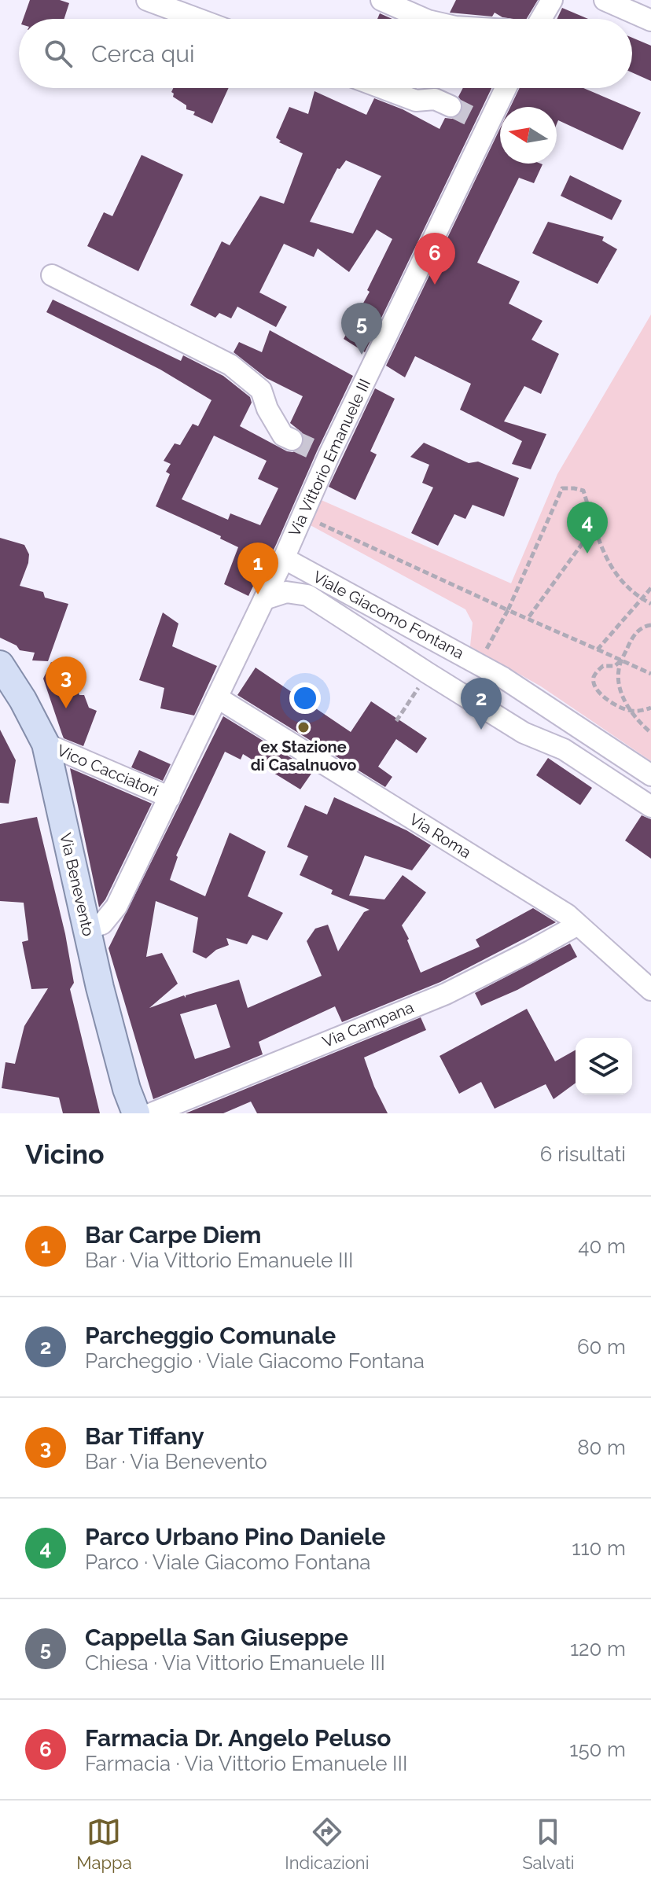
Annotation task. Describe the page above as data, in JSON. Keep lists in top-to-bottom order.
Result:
{
  "streets": {
    "main road": ["Via Benevento"],
    "street": [
      "Via Vittorio Emanuele III",
      "Viale Giacomo Fontana",
      "Vico Cacciatori",
      "Via Roma",
      "Via Campana"
    ]
  },
  "crossings": [
    ["Via Vittorio Emanuele III", "Viale Giacomo Fontana"],
    ["Via Vittorio Emanuele III", "Vico Cacciatori"],
    ["Via Vittorio Emanuele III", "Via Roma"],
    ["Via Vittorio Emanuele III", "Via Benevento"],
    ["Vico Cacciatori", "Via Benevento"],
    ["Via Roma", "Via Campana"]
  ],
  "places": ["ex Stazione di Casalnuovo"],
  "north": "left",
  "page": {
    "search": "Cerca qui",
    "pins": [
      "6",
      "5",
      "4",
      "1",
      "3",
      "2"
    ],
    "heading": ["Vicino", "6 risultati"],
    "list": [
      {
        "mark": "1",
        "name": "Bar Carpe Diem",
        "note": "Bar · Via Vittorio Emanuele III",
        "value": "40 m"
      },
      {
        "mark": "2",
        "name": "Parcheggio Comunale",
        "note": "Parcheggio · Viale Giacomo Fontana",
        "value": "60 m"
      },
      {
        "mark": "3",
        "name": "Bar Tiffany",
        "note": "Bar · Via Benevento",
        "value": "80 m"
      },
      {
        "mark": "4",
        "name": "Parco Urbano Pino Daniele",
        "note": "Parco · Viale Giacomo Fontana",
        "value": "110 m"
      },
      {
        "mark": "5",
        "name": "Cappella San Giuseppe",
        "note": "Chiesa · Via Vittorio Emanuele III",
        "value": "120 m"
      },
      {
        "mark": "6",
        "name": "Farmacia Dr. Angelo Peluso",
        "note": "Farmacia · Via Vittorio Emanuele III",
        "value": "150 m"
      }
    ],
    "nav": ["Mappa", "Indicazioni", "Salvati"]
  }
}
